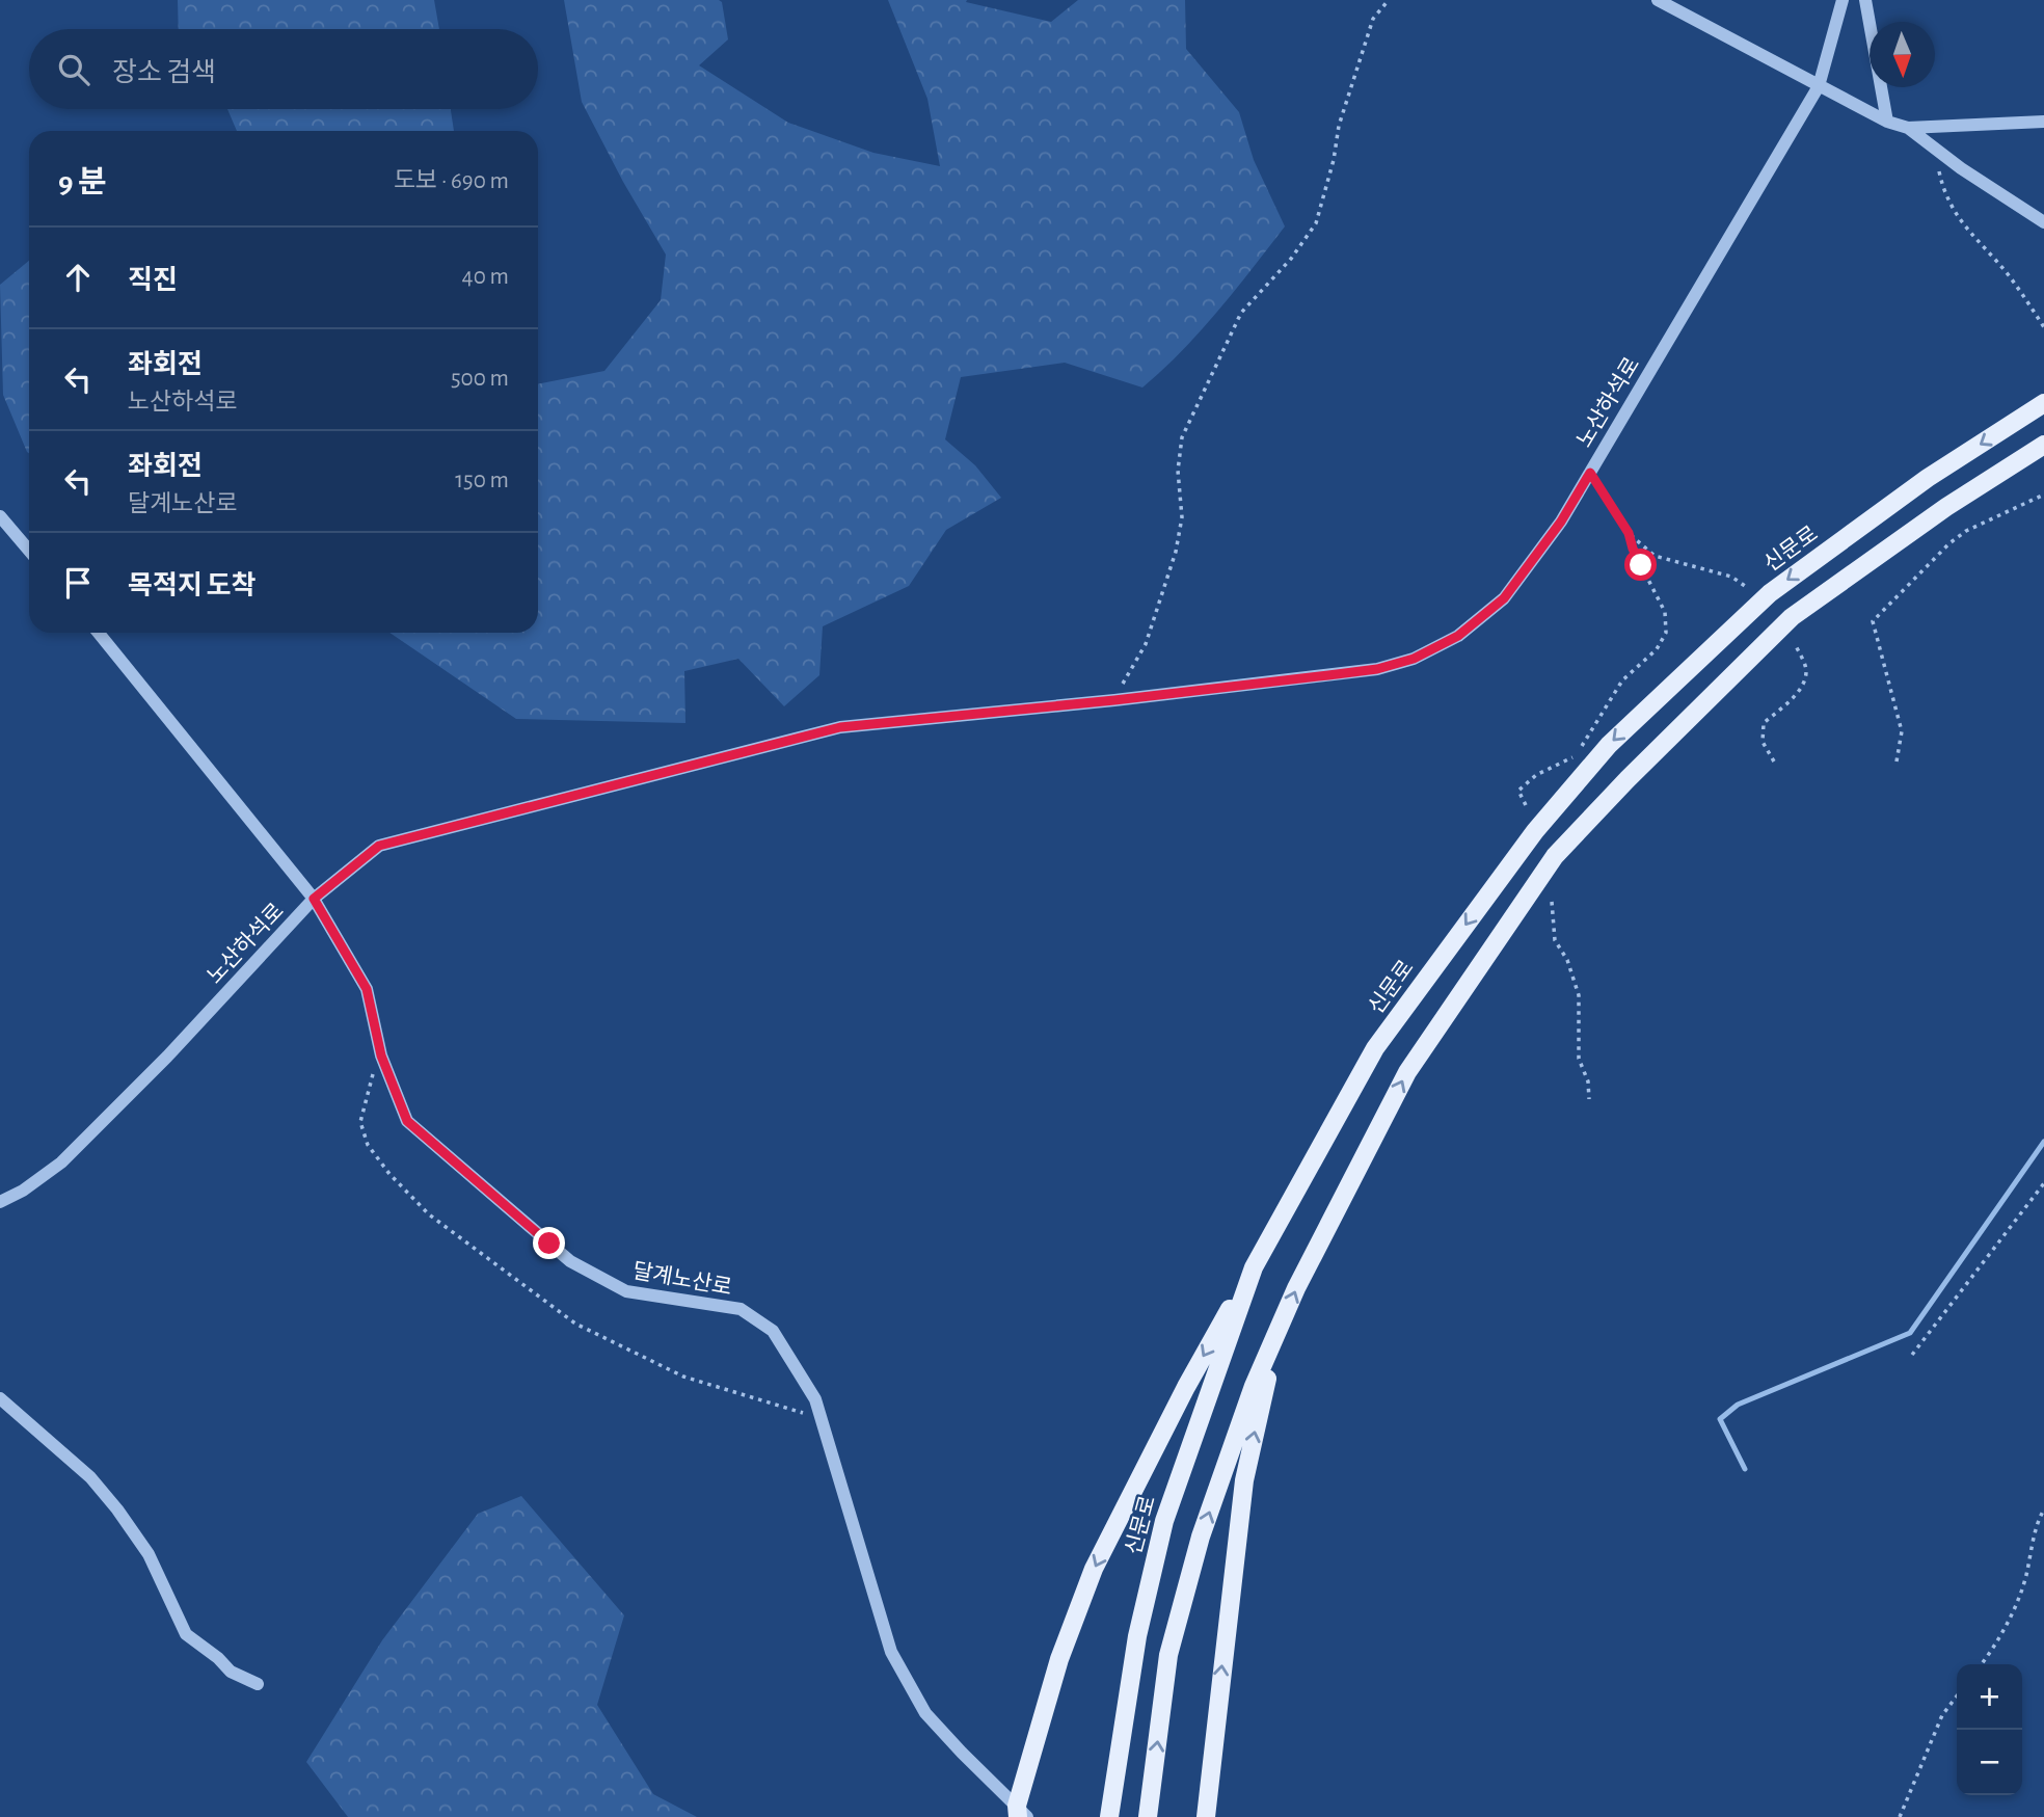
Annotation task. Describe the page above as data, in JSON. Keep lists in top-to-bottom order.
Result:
{
  "streets": {
    "main road": ["신문로"],
    "street": ["노산하석로", "달계노산로"]
  },
  "crossings": [
    ["노산하석로", "달계노산로"]
  ],
  "north": "bottom",
  "page": {
    "search": "장소 검색",
    "heading": ["9 분", "도보 · 690 m"],
    "list": [
      ["직진", "40 m"],
      ["좌회전", "노산하석로", "500 m"],
      ["좌회전", "달계노산로", "150 m"],
      "목적지 도착"
    ],
    "map_buttons": ["+", "−"]
  }
}
